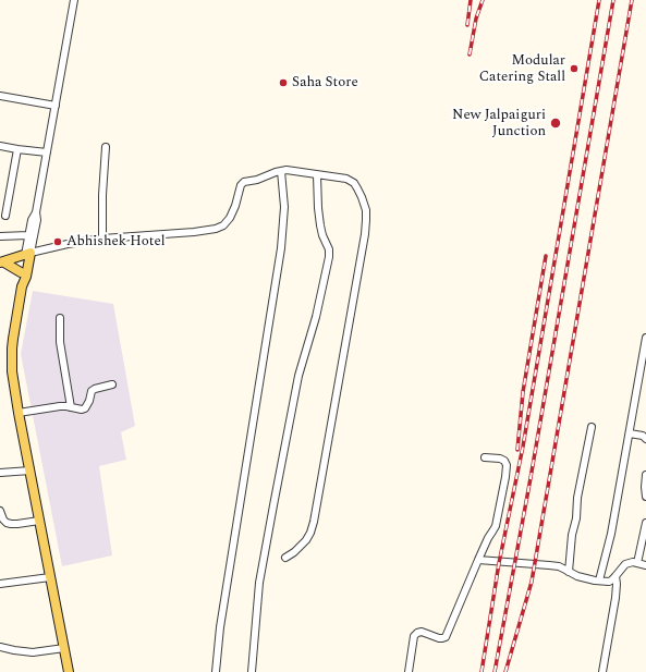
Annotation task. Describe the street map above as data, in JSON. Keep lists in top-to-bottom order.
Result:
{
  "places": [
    "Modular Catering Stall",
    "Saha Store",
    "New Jalpaiguri Junction",
    "Abhishek Hotel"
  ]
}
